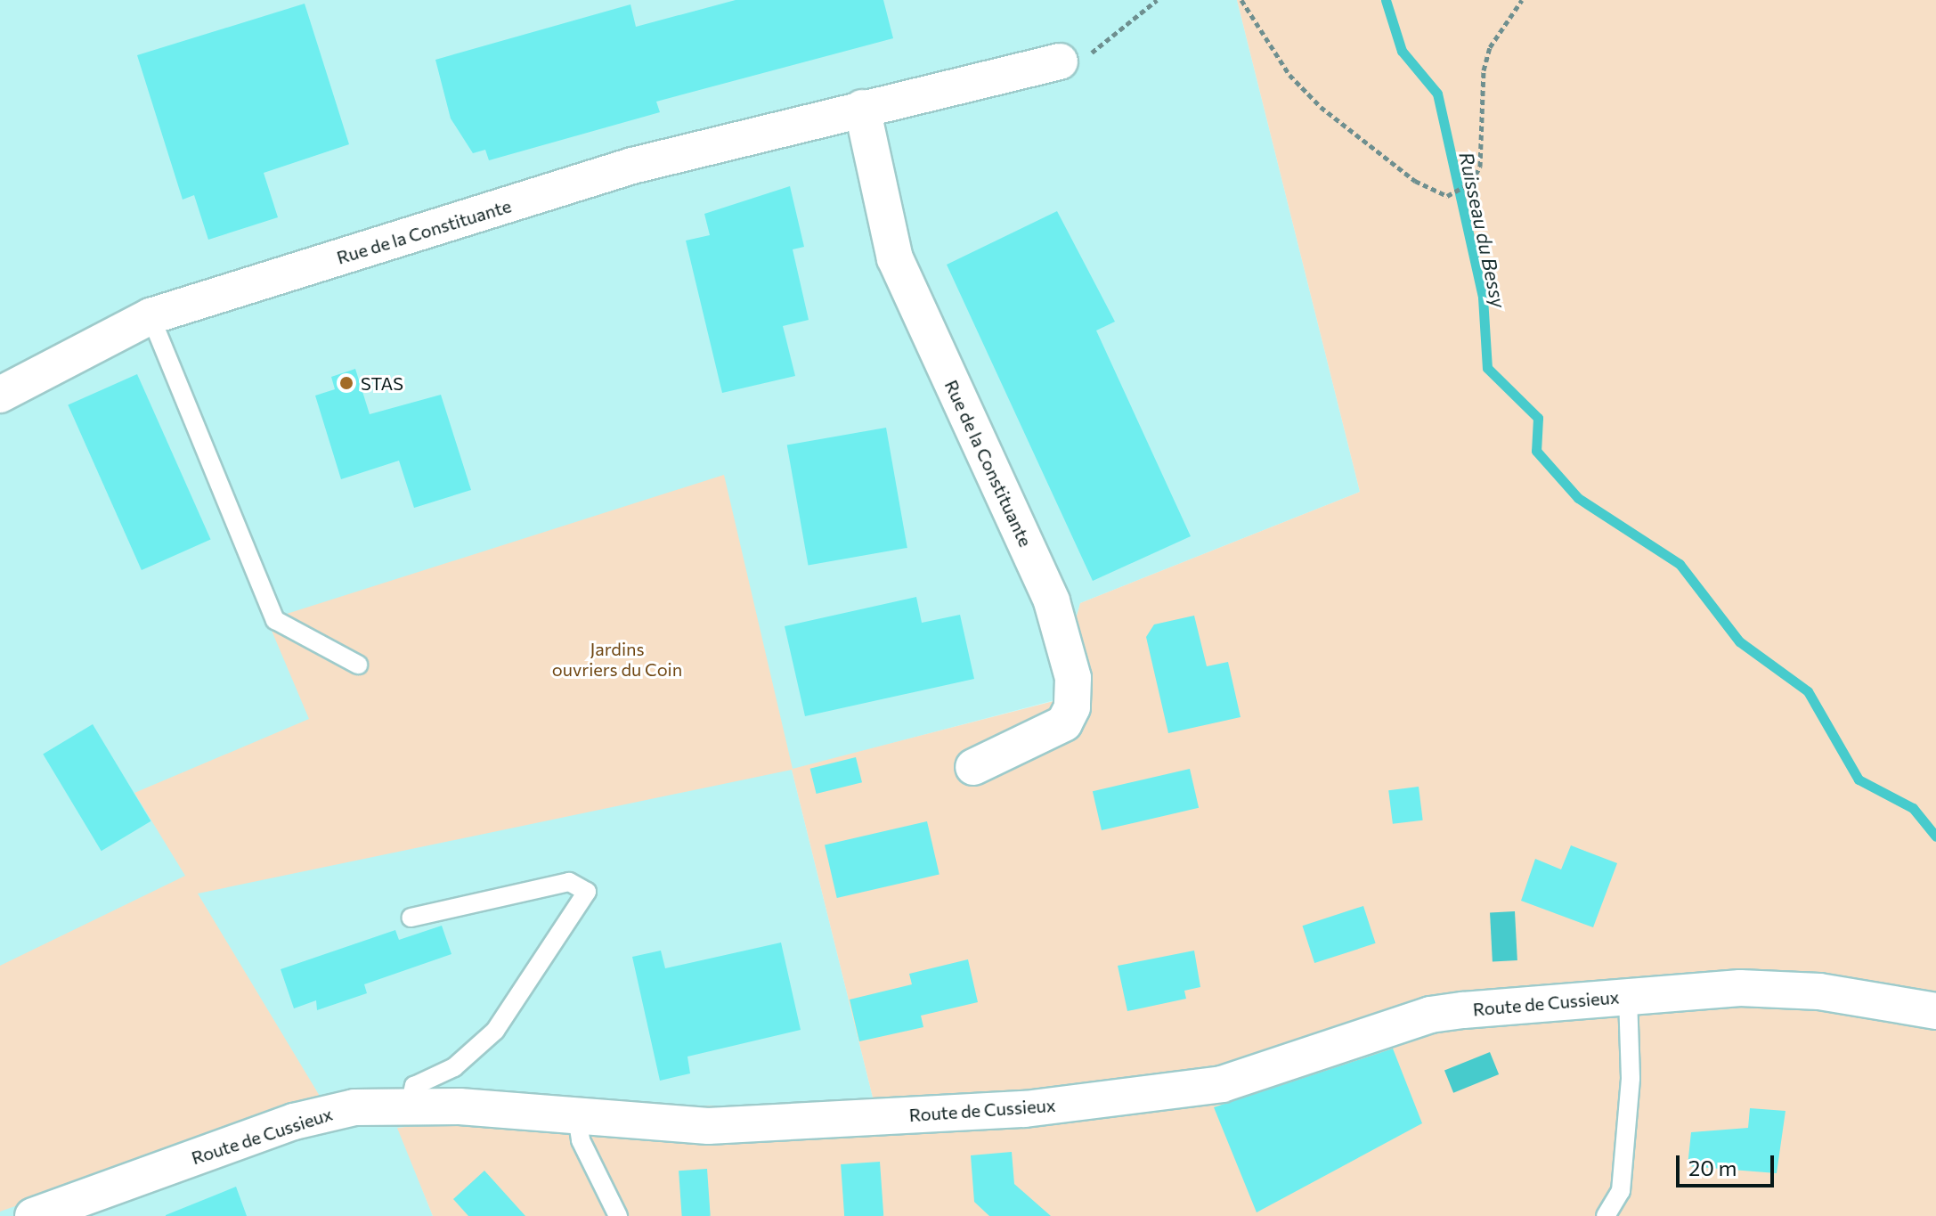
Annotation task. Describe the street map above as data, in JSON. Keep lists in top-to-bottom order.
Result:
{
  "streets": {
    "street": ["Rue de la Constituante", "Route de Cussieux"]
  },
  "water": ["Ruisseau du Bessy"],
  "parks": ["Jardins ouvriers du Coin"],
  "places": ["STAS"],
  "scale_bar": "20 m"
}
